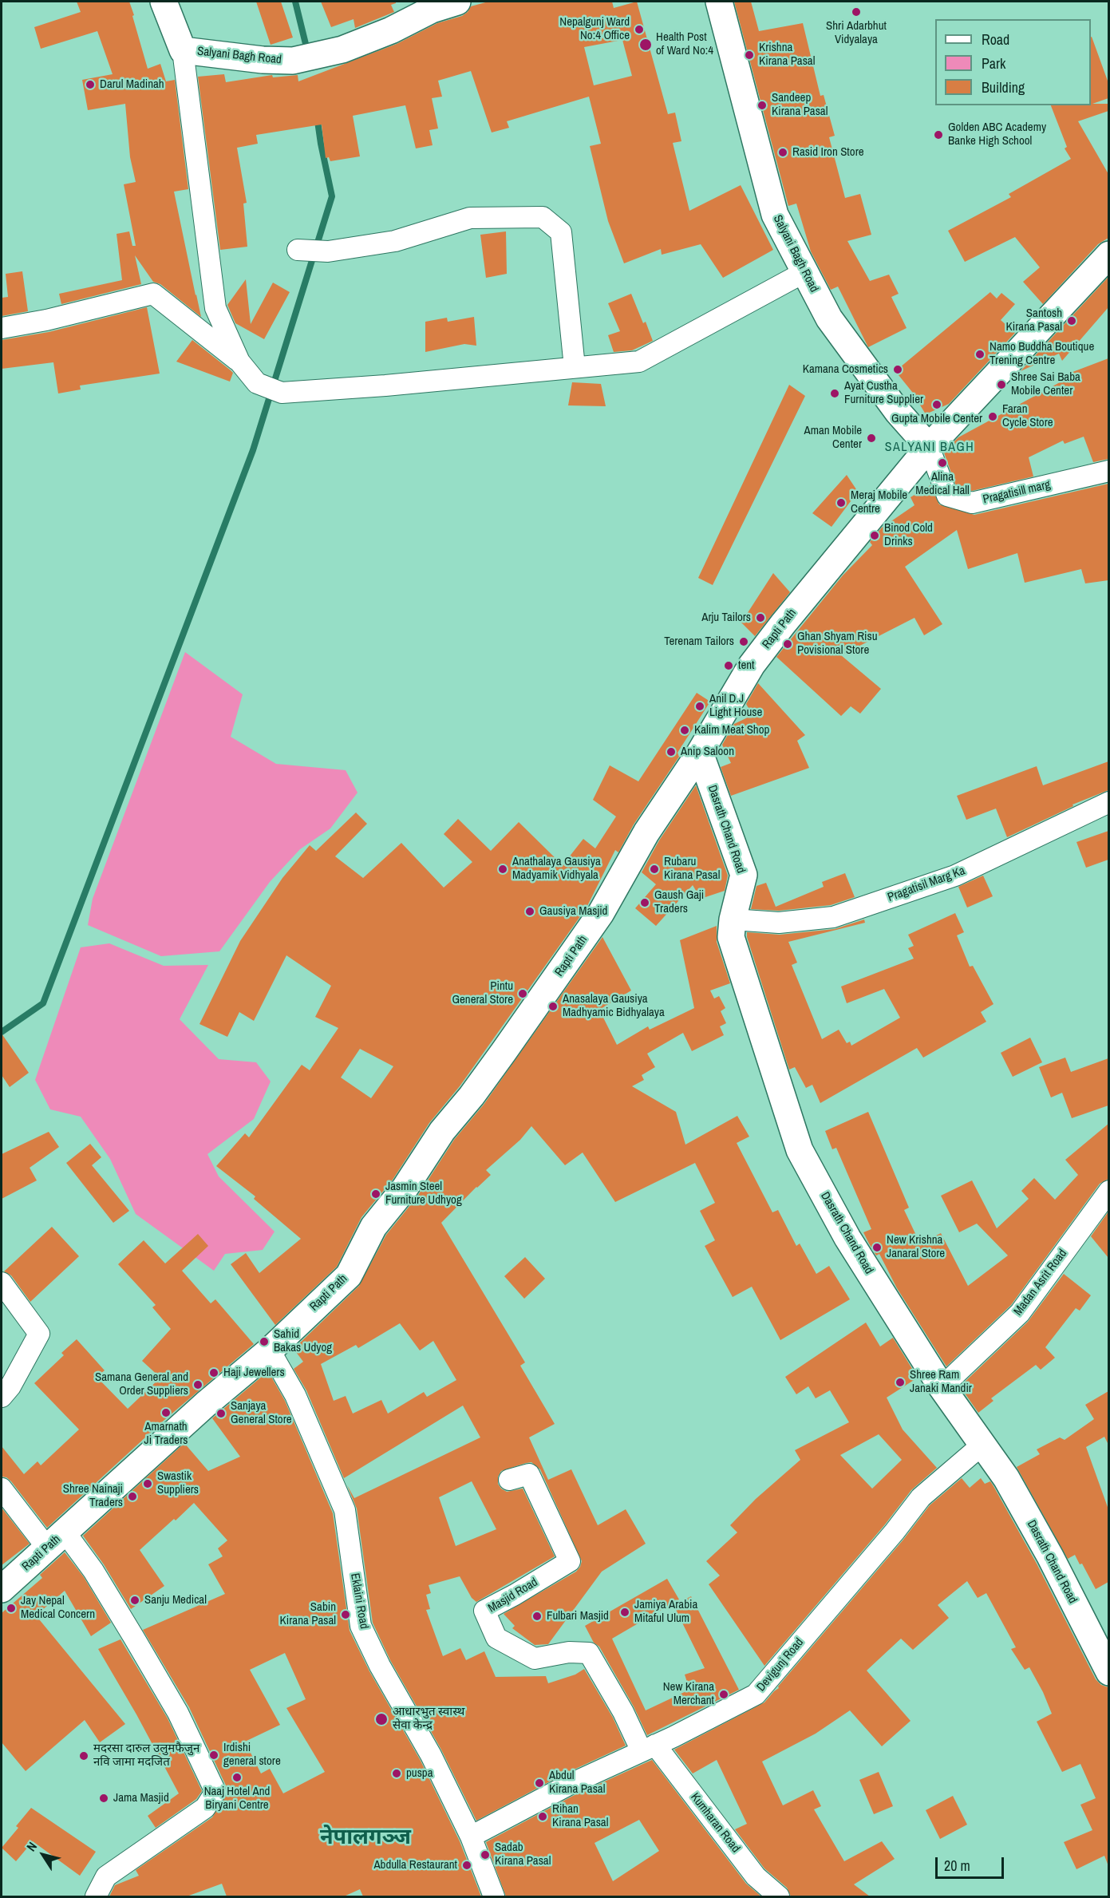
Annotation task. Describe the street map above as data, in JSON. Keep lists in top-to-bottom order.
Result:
{
  "streets": {
    "street": [
      "Salyani Bagh Road",
      "Pragatisill marg",
      "Rapti Path",
      "Dasrath Chand Road",
      "Pragatisil Marg Ka",
      "Madan Asrit Road",
      "Masjid Road",
      "Eklaini Road",
      "Devigunj Road",
      "Kumharan Road"
    ]
  },
  "crossings": [
    ["Salyani Bagh Road", "Pragatisill marg"],
    ["Salyani Bagh Road", "Rapti Path"],
    ["Pragatisill marg", "Rapti Path"],
    ["Rapti Path", "Dasrath Chand Road"],
    ["Rapti Path", "Eklaini Road"],
    ["Dasrath Chand Road", "Pragatisil Marg Ka"],
    ["Dasrath Chand Road", "Madan Asrit Road"],
    ["Dasrath Chand Road", "Devigunj Road"],
    ["Masjid Road", "Devigunj Road"],
    ["Masjid Road", "Kumharan Road"],
    ["Eklaini Road", "Devigunj Road"],
    ["Devigunj Road", "Kumharan Road"]
  ],
  "districts": ["SALYANI BAGH", "नेपालगञ्ज"],
  "places": [
    "Shri Adarbhut Vidyalaya",
    "Nepalgunj Ward No:4 Office",
    "Health Post of Ward No:4",
    "Krishna Kirana Pasal",
    "Darul Madinah",
    "Sandeep Kirana Pasal",
    "Golden ABC Academy Banke High School",
    "Rasid Iron Store",
    "Santosh Kirana Pasal",
    "Namo Buddha Boutique Trening Centre",
    "Kamana Cosmetics",
    "Shree Sai Baba Mobile Center",
    "Ayat Custha Furniture Supplier",
    "Gupta Mobile Center",
    "Faran Cycle Store",
    "Aman Mobile Center",
    "Alina Medical Hall",
    "Meraj Mobile Centre",
    "Binod Cold Drinks",
    "Arju Tailors",
    "Terenam Tailors",
    "Ghan Shyam Risu Povisional Store",
    "tent",
    "Anil D.J Light House",
    "Kalim Meat Shop",
    "Anip Saloon",
    "Anathalaya Gausiya Madyamik Vidhyala",
    "Rubaru Kirana Pasal",
    "Gaush Gaji Traders",
    "Gausiya Masjid",
    "Pintu General Store",
    "Anasalaya Gausiya Madhyamic Bidhyalaya",
    "Jasmin Steel Furniture Udhyog",
    "New Krishna Janaral Store",
    "Sahid Bakas Udyog",
    "Haji Jewellers",
    "Shree Ram Janaki Mandir",
    "Samana General and Order Suppliers",
    "Amarnath Ji Traders",
    "Sanjaya General Store",
    "Swastik Suppliers",
    "Shree Nainaji Traders",
    "Sanju Medical",
    "Jay Nepal Medical Concern",
    "Jamiya Arabia Mitaful Ulum",
    "Sabin Kirana Pasal",
    "Fulbari Masjid",
    "New Kirana Merchant",
    "आधारभुत स्वास्थ सेवा केन्द्र",
    "Irdishi general store",
    "मदरसा दारुल उलुमफैजुन नवि जामा मदजित",
    "puspa",
    "Naaj Hotel And Biryani Centre",
    "Abdul Kirana Pasal",
    "Jama Masjid",
    "Rihan Kirana Pasal",
    "Sadab Kirana Pasal",
    "Abdulla Restaurant"
  ],
  "legend": ["Road", "Park", "Building"],
  "scale_bar": "20 m",
  "north": "top left"
}
